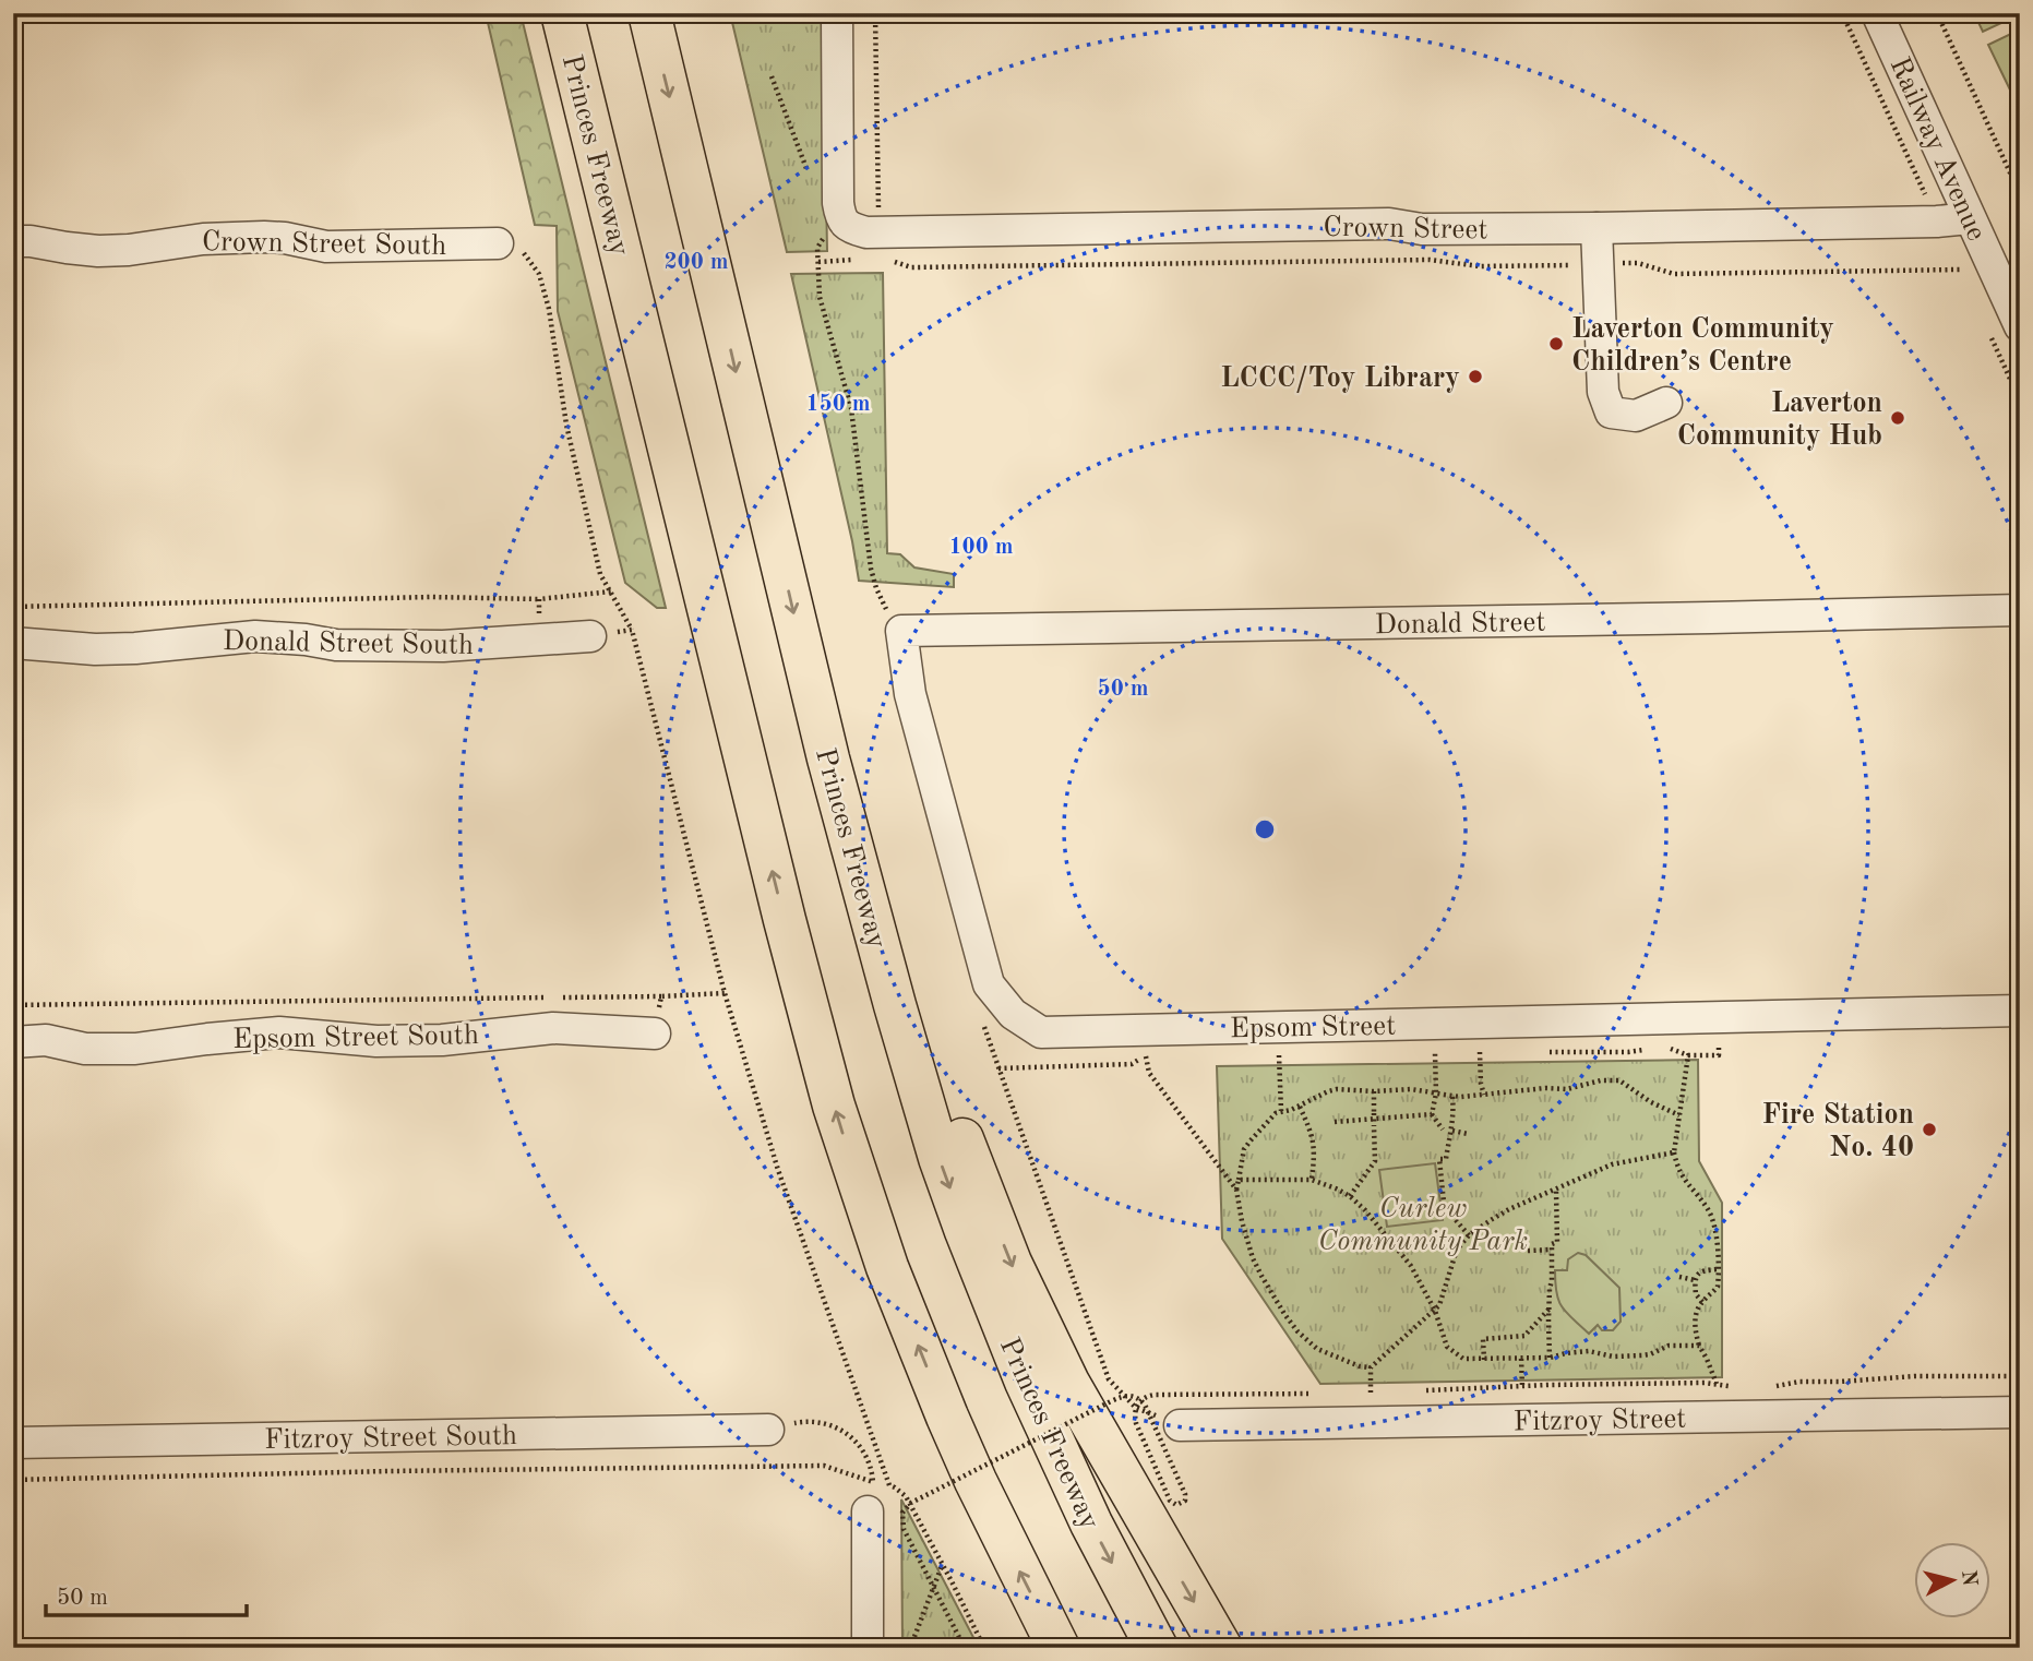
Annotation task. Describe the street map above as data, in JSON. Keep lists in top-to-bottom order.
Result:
{
  "streets": {
    "highway": ["Princes Freeway"],
    "street": [
      "Railway Avenue",
      "Crown Street",
      "Crown Street South",
      "Donald Street",
      "Donald Street South",
      "Epsom Street",
      "Epsom Street South",
      "Fitzroy Street",
      "Fitzroy Street South"
    ]
  },
  "crossings": [
    ["Railway Avenue", "Crown Street"],
    ["Donald Street", "Epsom Street"]
  ],
  "parks": ["Curlew Community Park"],
  "places": [
    "Laverton Community Children’s Centre",
    "LCCC/Toy Library",
    "Laverton Community Hub",
    "Fire Station No. 40"
  ],
  "scale_bar": "50 m",
  "north": "right",
  "rings": [
    "200 m",
    "150 m",
    "100 m",
    "50 m"
  ]
}
